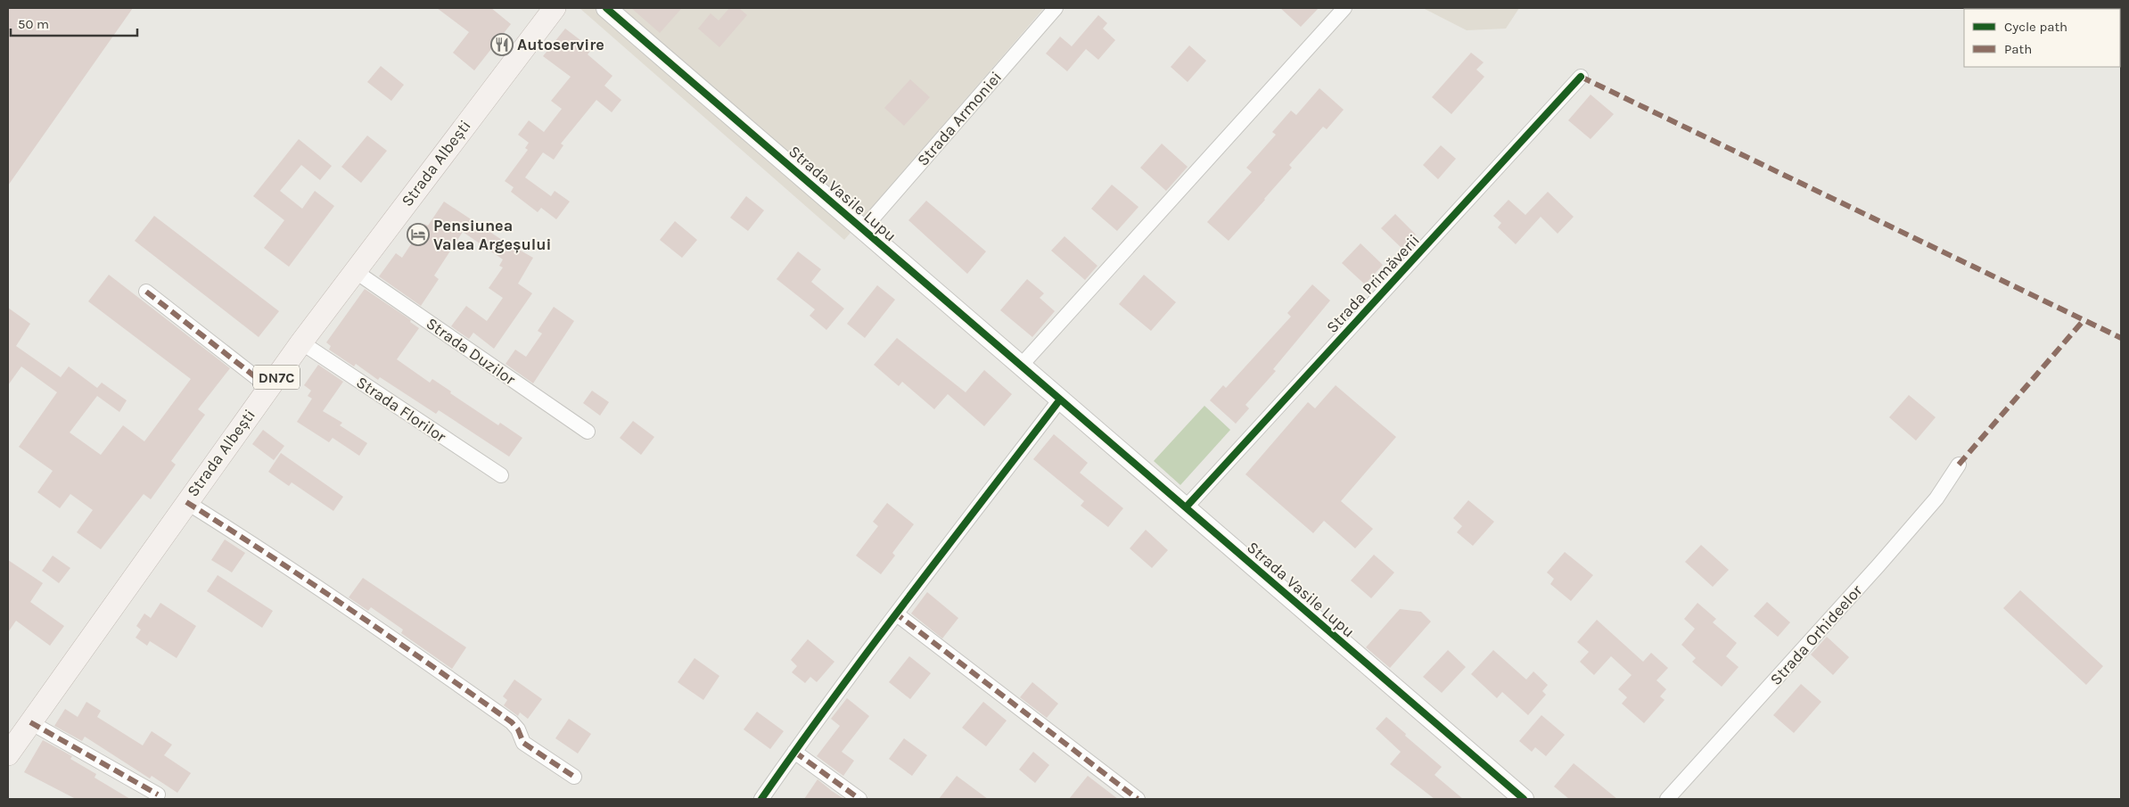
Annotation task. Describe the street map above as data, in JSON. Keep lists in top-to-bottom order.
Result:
{
  "streets": {
    "main road": ["Strada Albești", "Strada Vasile Lupu", "DN7C"],
    "street": [
      "Strada Armoniei",
      "Strada Primăverii",
      "Strada Duzilor",
      "Strada Florilor",
      "Strada Orhideelor"
    ]
  },
  "crossings": [
    ["Strada Armoniei", "Strada Vasile Lupu"],
    ["Strada Albești", "Strada Duzilor"],
    ["Strada Albești", "Strada Florilor"],
    ["Strada Vasile Lupu", "Strada Primăverii"]
  ],
  "places": {
    "restaurant": ["Autoservire"],
    "hotel": ["Pensiunea Valea Argeșului"]
  },
  "legend": ["Cycle path", "Path"],
  "scale_bar": "50 m"
}
